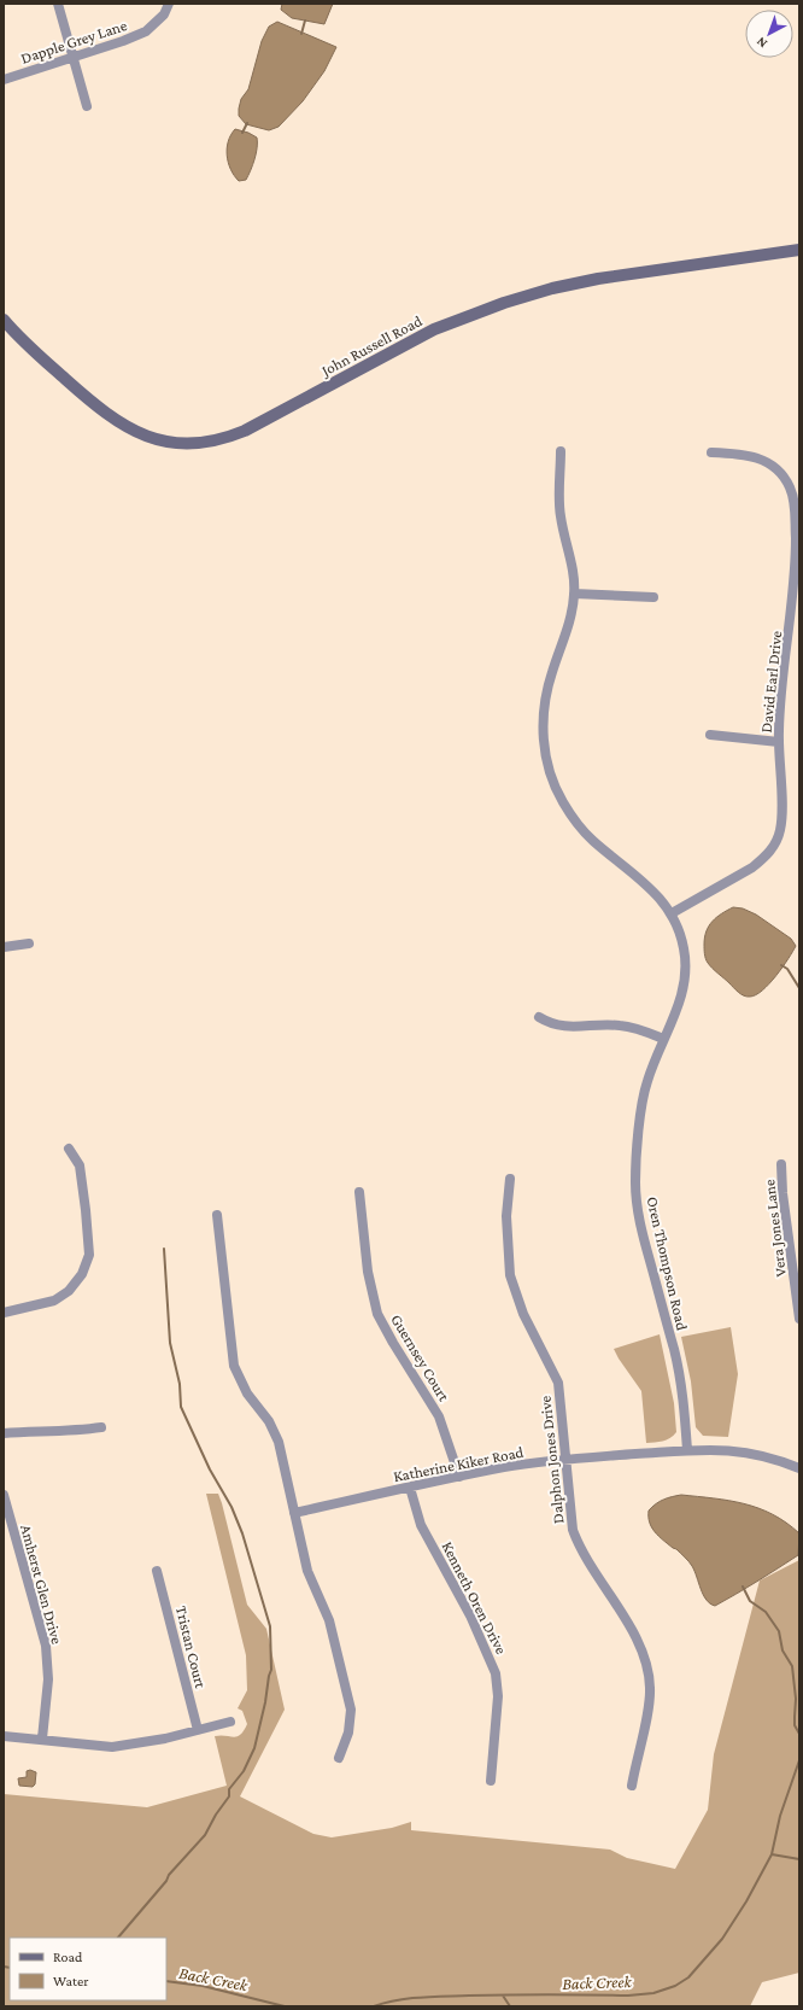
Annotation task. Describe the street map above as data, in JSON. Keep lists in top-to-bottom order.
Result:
{
  "streets": {
    "street": [
      "Dapple Grey Lane",
      "John Russell Road",
      "David Earl Drive",
      "Vera Jones Lane",
      "Oren Thompson Road",
      "Guernsey Court",
      "Dalphon Jones Drive",
      "Katherine Kiker Road",
      "Amherst Glen Drive",
      "Kenneth Oren Drive",
      "Tristan Court"
    ]
  },
  "crossings": [
    ["David Earl Drive", "Oren Thompson Road"],
    ["Oren Thompson Road", "Katherine Kiker Road"],
    ["Guernsey Court", "Katherine Kiker Road"],
    ["Dalphon Jones Drive", "Katherine Kiker Road"],
    ["Katherine Kiker Road", "Kenneth Oren Drive"]
  ],
  "water": ["Back Creek"],
  "legend": ["Road", "Water"],
  "north": "bottom left"
}
